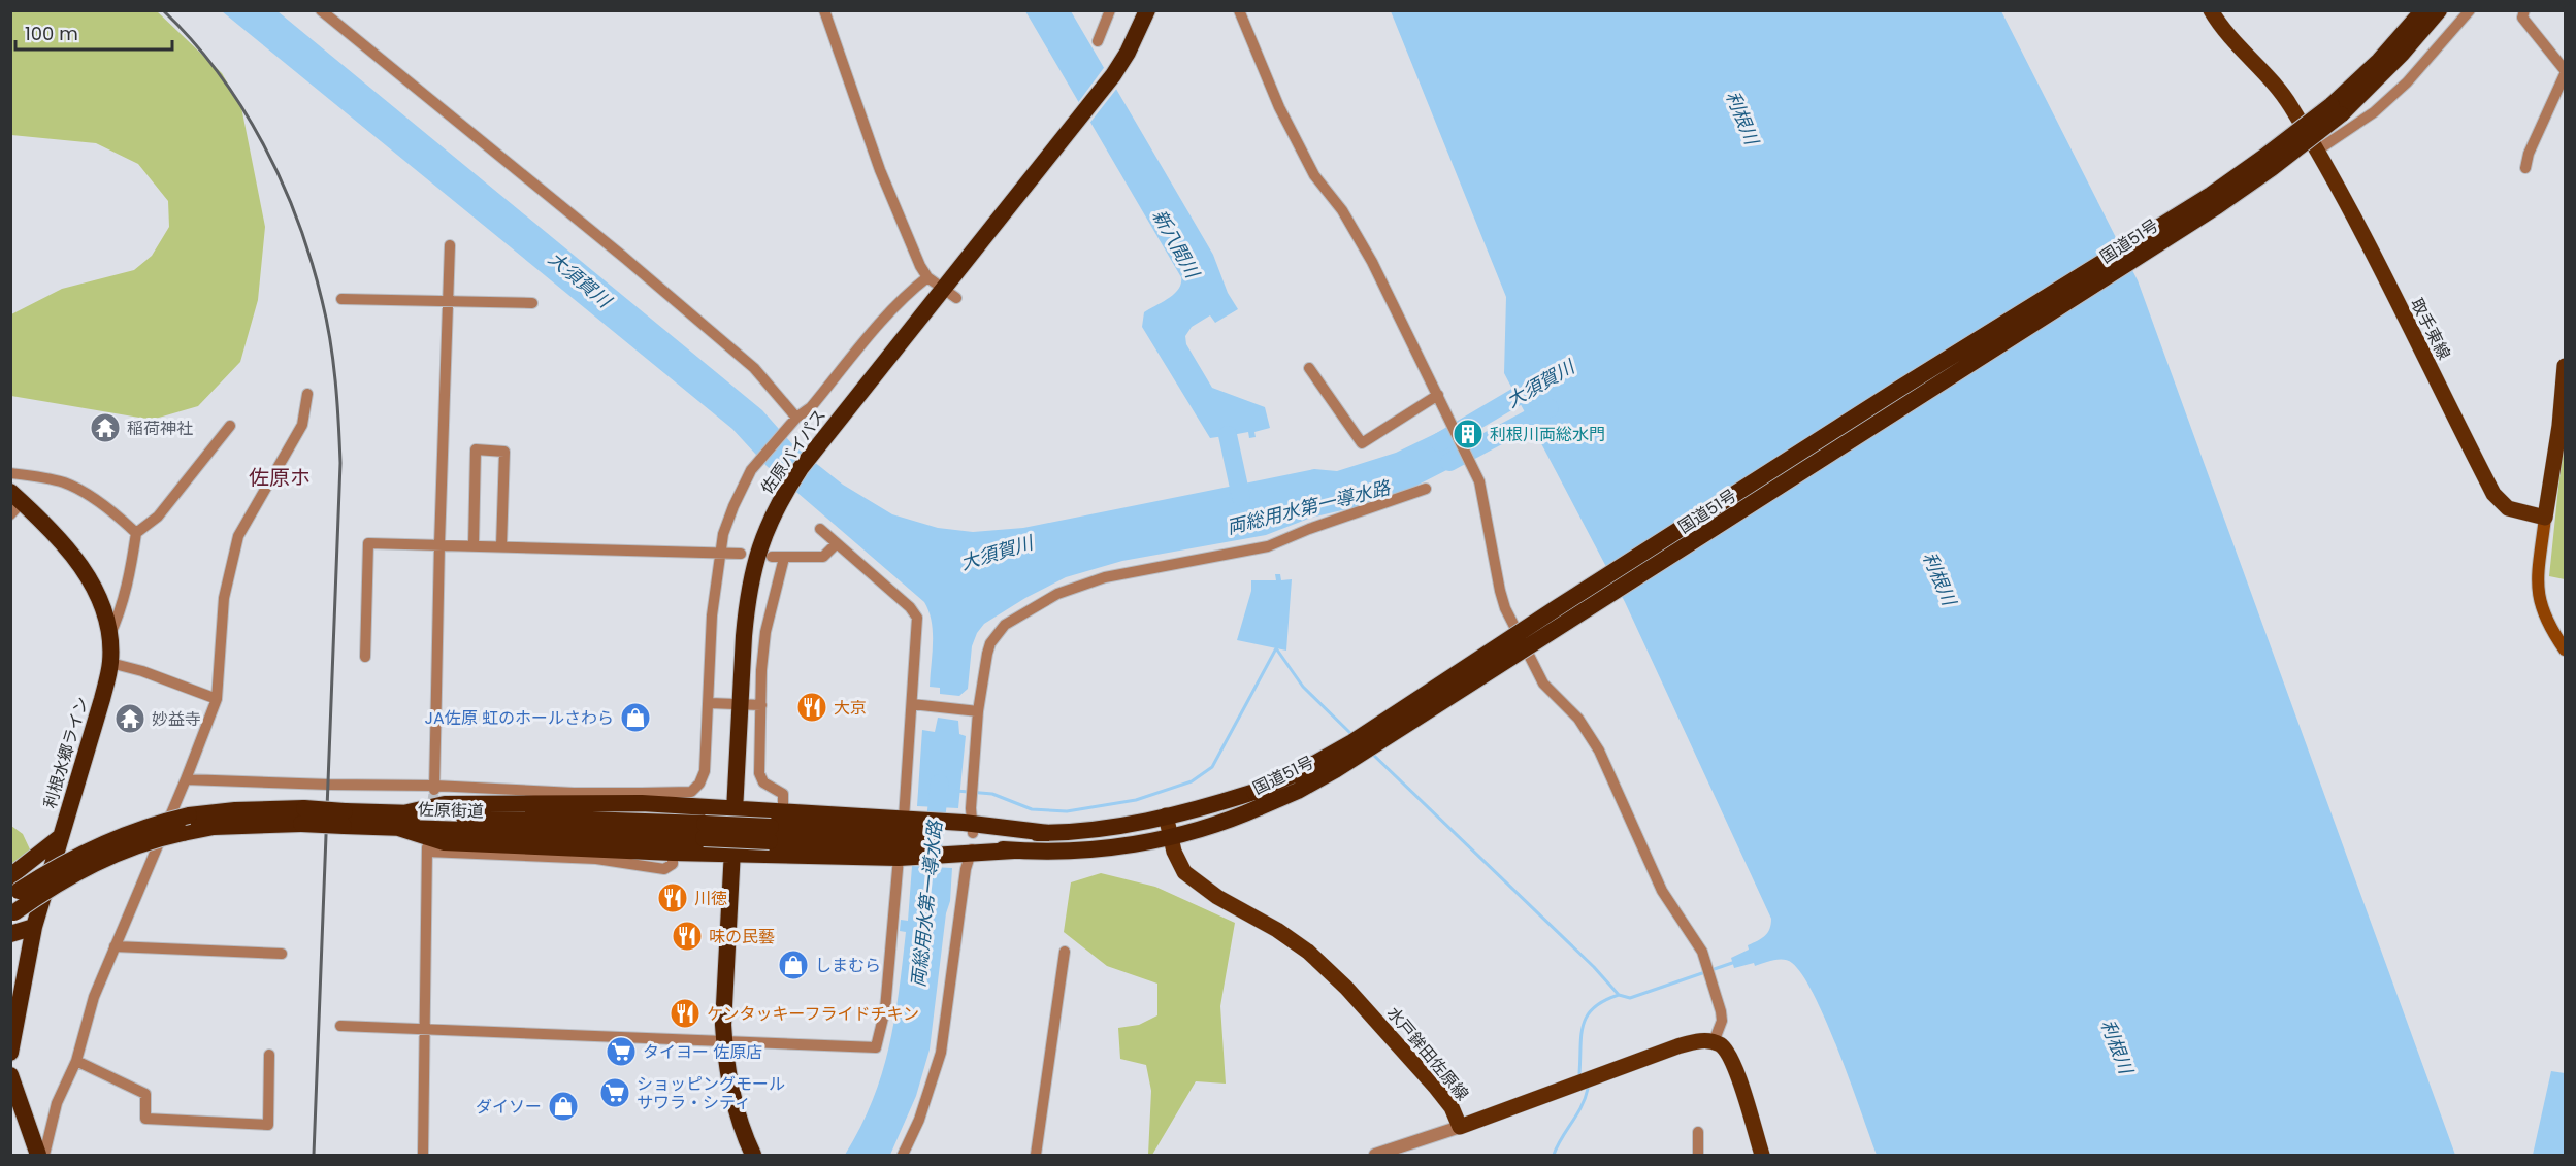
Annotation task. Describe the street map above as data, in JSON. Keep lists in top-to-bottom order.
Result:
{
  "streets": {
    "highway": [
      "国道51号",
      "佐原バイパス",
      "利根水郷ライン",
      "佐原街道"
    ],
    "main road": ["取手東線", "水戸鉾田佐原線"]
  },
  "crossings": [
    ["国道51号", "水戸鉾田佐原線"]
  ],
  "districts": ["佐原ホ"],
  "water": [
    "利根川",
    "新八間川",
    "大須賀川",
    "両総用水第一導水路"
  ],
  "places": {
    "temple": ["稲荷神社", "妙益寺"],
    "building": ["利根川両総水門"],
    "restaurant": [
      "大京",
      "川徳",
      "味の民藝",
      "ケンタッキーフライドチキン"
    ],
    "shop": ["JA佐原 虹のホールさわら", "しまむら", "ダイソー"],
    "supermarket": ["タイヨー 佐原店", "ショッピングモール サワラ・シティ"]
  },
  "scale_bar": "100 m"
}
